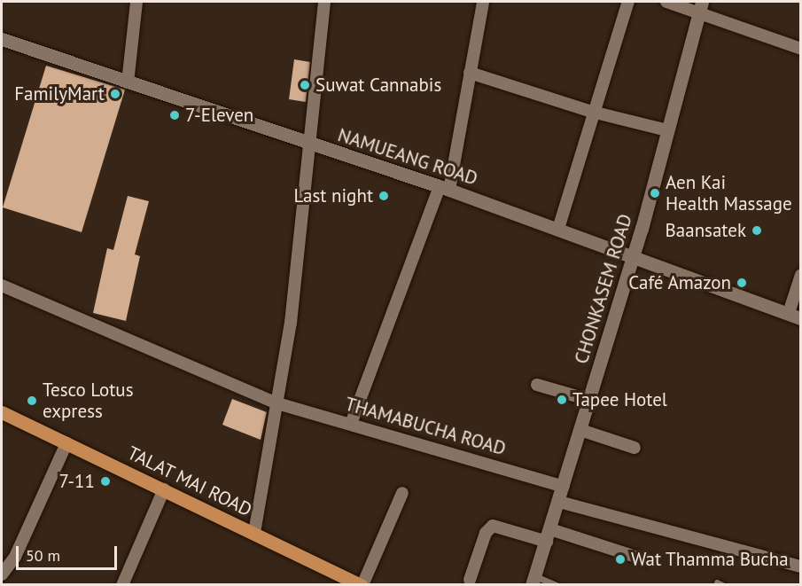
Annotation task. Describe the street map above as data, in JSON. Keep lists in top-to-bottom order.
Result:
{
  "streets": {
    "main road": ["TALAT MAI ROAD"],
    "street": ["NAMUEANG ROAD", "CHONKASEM ROAD", "THAMABUCHA ROAD"]
  },
  "crossings": [
    ["NAMUEANG ROAD", "CHONKASEM ROAD"],
    ["CHONKASEM ROAD", "THAMABUCHA ROAD"]
  ],
  "places": [
    "Suwat Cannabis",
    "FamilyMart",
    "7-Eleven",
    "Aen Kai Health Massage",
    "Last night",
    "Baansatek",
    "Café Amazon",
    "Tapee Hotel",
    "Tesco Lotus express",
    "7-11",
    "Wat Thamma Bucha"
  ],
  "scale_bar": "50 m"
}
